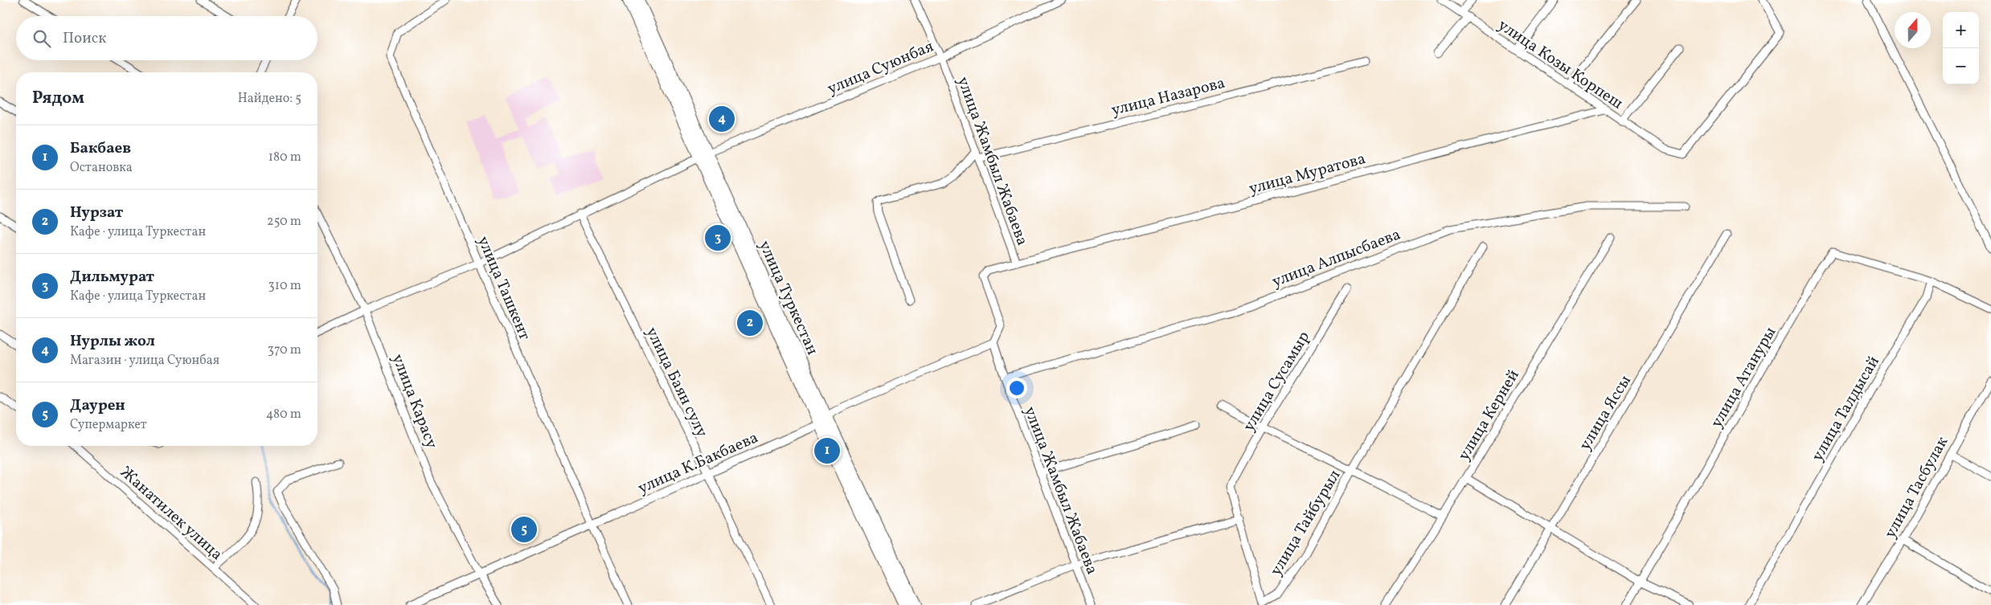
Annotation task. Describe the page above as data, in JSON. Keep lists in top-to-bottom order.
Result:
{
  "streets": {
    "highway": ["улица Туркестан"],
    "street": [
      "улица Козы Корпеш",
      "улица Суюнбая",
      "улица Назарова",
      "улица Жамбыл Жабаева",
      "улица Муратова",
      "улица Алпысбаева",
      "улица Ташкент",
      "улица Атануры",
      "улица Сусамыр",
      "улица Баян сулу",
      "улица Карасу",
      "улица Талдысай",
      "улица Яссы",
      "улица Керней",
      "улица К.Бакбаева",
      "улица Тасбулак",
      "Жанатилек улица",
      "улица Тайбурыл"
    ]
  },
  "crossings": [
    ["улица Козы Корпеш", "улица Муратова"],
    ["улица Суюнбая", "улица Жамбыл Жабаева"],
    ["улица Суюнбая", "улица Ташкент"],
    ["улица Суюнбая", "улица Туркестан"],
    ["улица Суюнбая", "улица Баян сулу"],
    ["улица Суюнбая", "улица Карасу"],
    ["улица Назарова", "улица Жамбыл Жабаева"],
    ["улица Жамбыл Жабаева", "улица Муратова"],
    ["улица Жамбыл Жабаева", "улица Алпысбаева"],
    ["улица Жамбыл Жабаева", "улица К.Бакбаева"],
    ["улица Ташкент", "улица К.Бакбаева"],
    ["улица Туркестан", "улица К.Бакбаева"],
    ["улица Атануры", "улица Талдысай"],
    ["улица Сусамыр", "улица Тайбурыл"],
    ["улица Баян сулу", "улица К.Бакбаева"],
    ["улица Карасу", "улица К.Бакбаева"]
  ],
  "north": "top",
  "page": {
    "map_buttons": ["+", "−"],
    "search": "Поиск",
    "heading": ["Рядом", "Найдено: 5"],
    "pins": [
      "4",
      "3",
      "2",
      "1",
      "5"
    ],
    "list": [
      {
        "mark": "1",
        "name": "Бакбаев",
        "note": "Остановка",
        "value": "180 m"
      },
      {
        "mark": "2",
        "name": "Нурзат",
        "note": "Кафе · улица Туркестан",
        "value": "250 m"
      },
      {
        "mark": "3",
        "name": "Дильмурат",
        "note": "Кафе · улица Туркестан",
        "value": "310 m"
      },
      {
        "mark": "4",
        "name": "Нурлы жол",
        "note": "Магазин · улица Суюнбая",
        "value": "370 m"
      },
      {
        "mark": "5",
        "name": "Даурен",
        "note": "Супермаркет",
        "value": "480 m"
      }
    ]
  }
}
